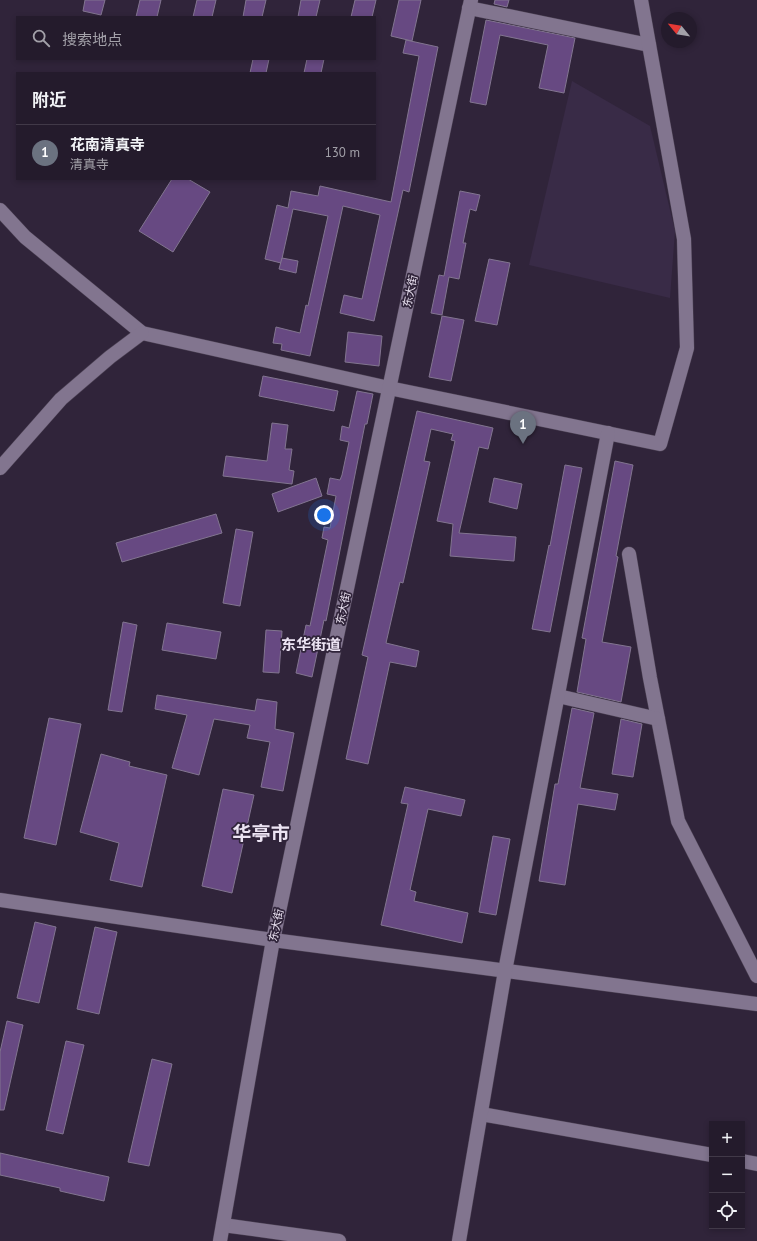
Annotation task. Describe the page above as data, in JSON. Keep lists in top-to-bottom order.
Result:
{
  "streets": {
    "street": ["东大街"]
  },
  "districts": ["东华街道", "华亭市"],
  "north": "top left",
  "page": {
    "search": "搜索地点",
    "heading": "附近",
    "list": [
      {
        "mark": "1",
        "name": "花南清真寺",
        "note": "清真寺",
        "value": "130 m"
      }
    ],
    "pins": "1",
    "map_buttons": ["+", "−"]
  }
}
